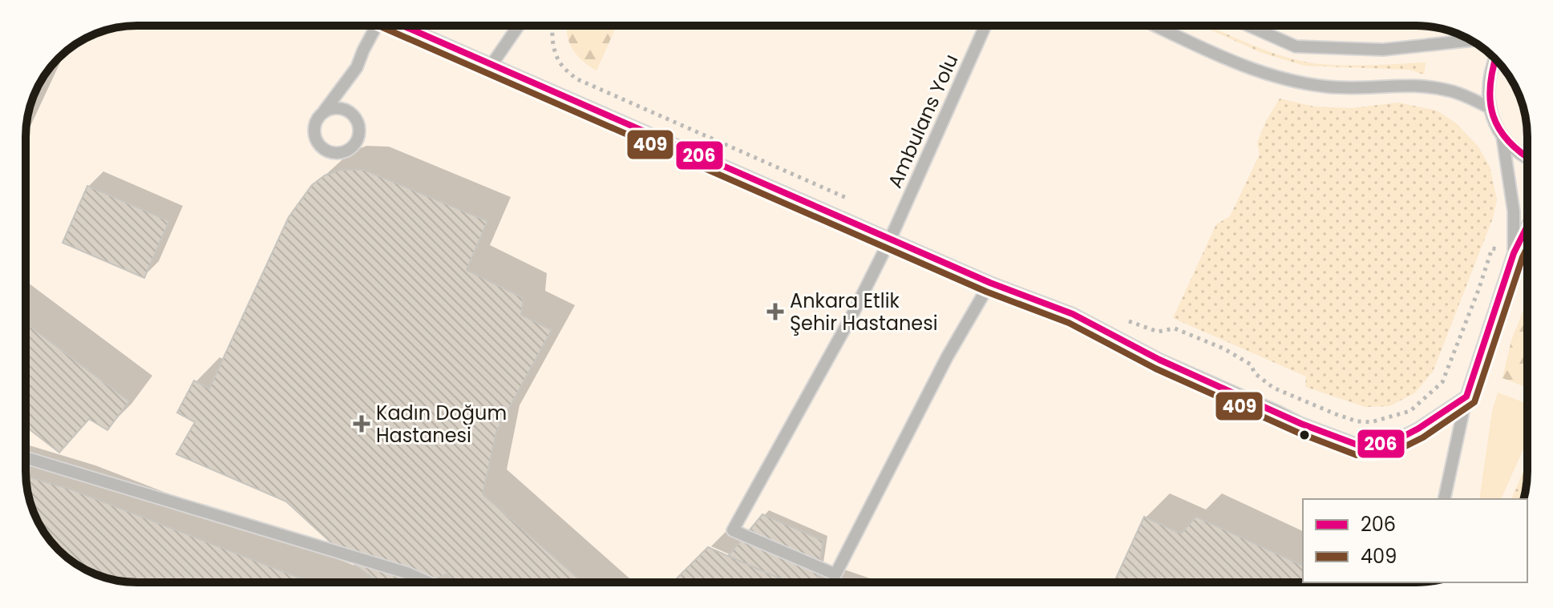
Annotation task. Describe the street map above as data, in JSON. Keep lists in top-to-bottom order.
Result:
{
  "streets": {
    "lane": ["Ambulans Yolu"]
  },
  "places": {
    "health": ["Ankara Etlik Şehir Hastanesi", "Kadın Doğum Hastanesi"]
  },
  "lines": ["transit line 206", "transit line 409"],
  "legend": ["206", "409"]
}
